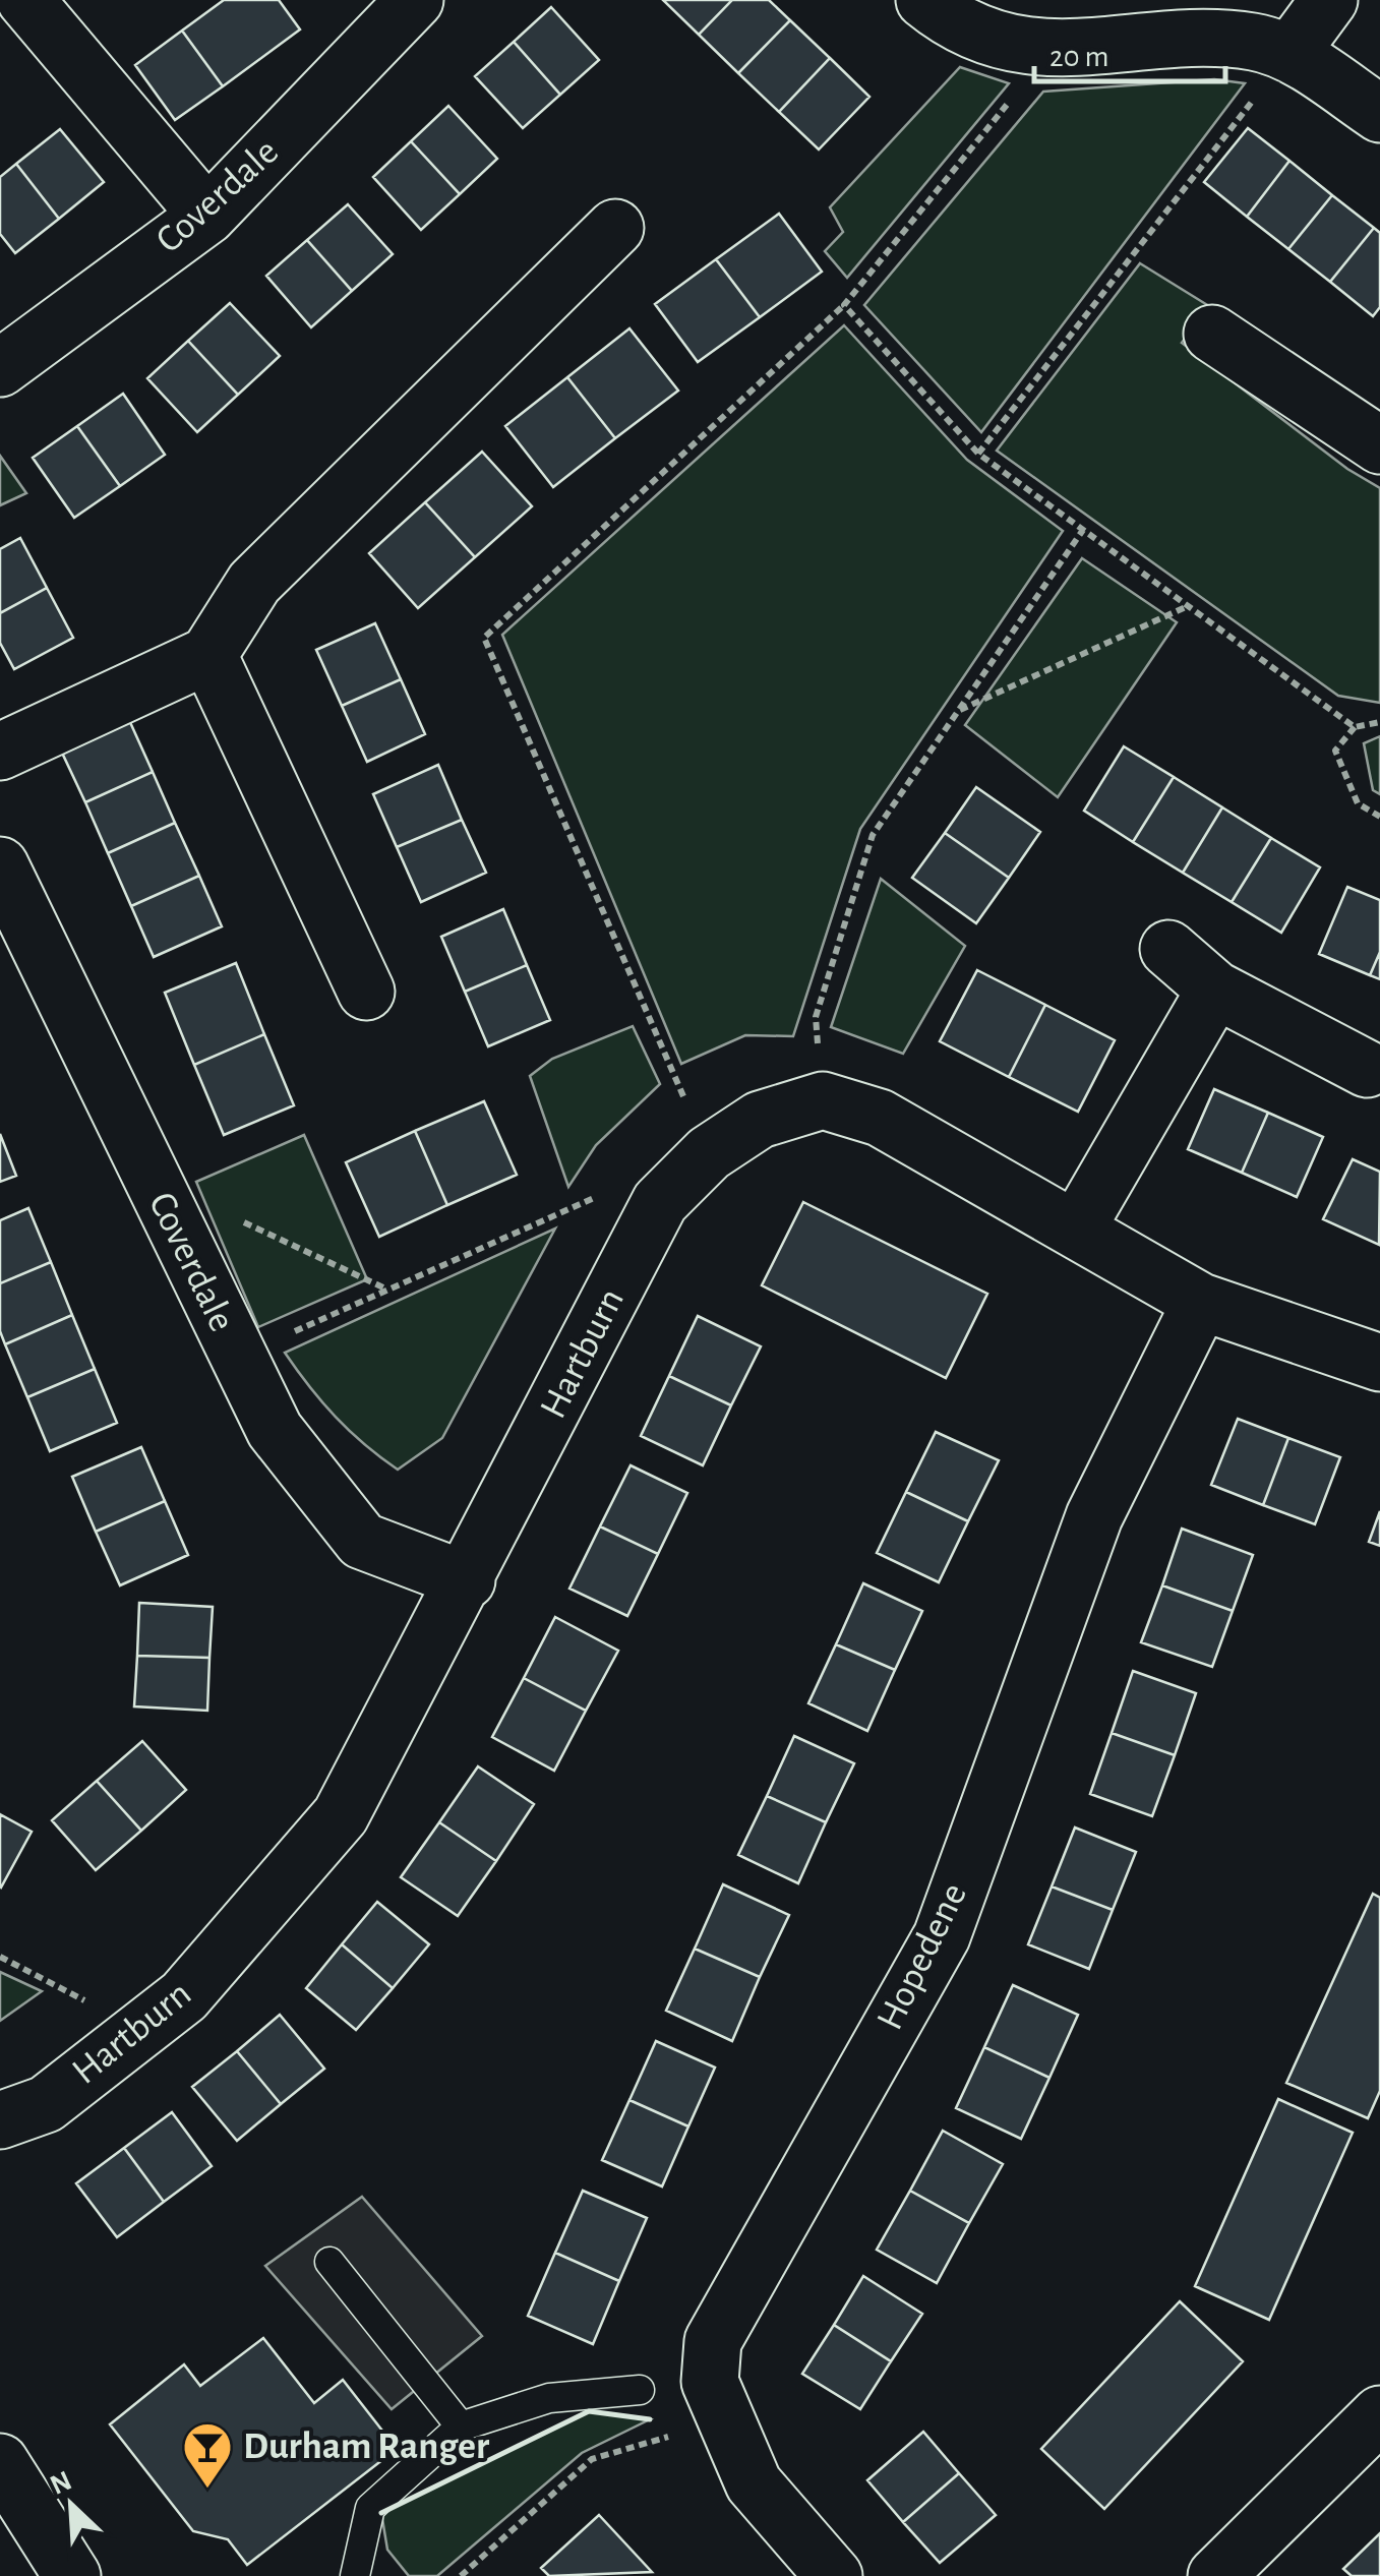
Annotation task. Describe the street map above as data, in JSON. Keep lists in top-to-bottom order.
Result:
{
  "streets": {
    "street": ["Coverdale", "Hartburn", "Hopedene"]
  },
  "crossings": [
    ["Coverdale", "Hartburn"]
  ],
  "places": {
    "bar": ["Durham Ranger"]
  },
  "scale_bar": "20 m",
  "north": "top left"
}
